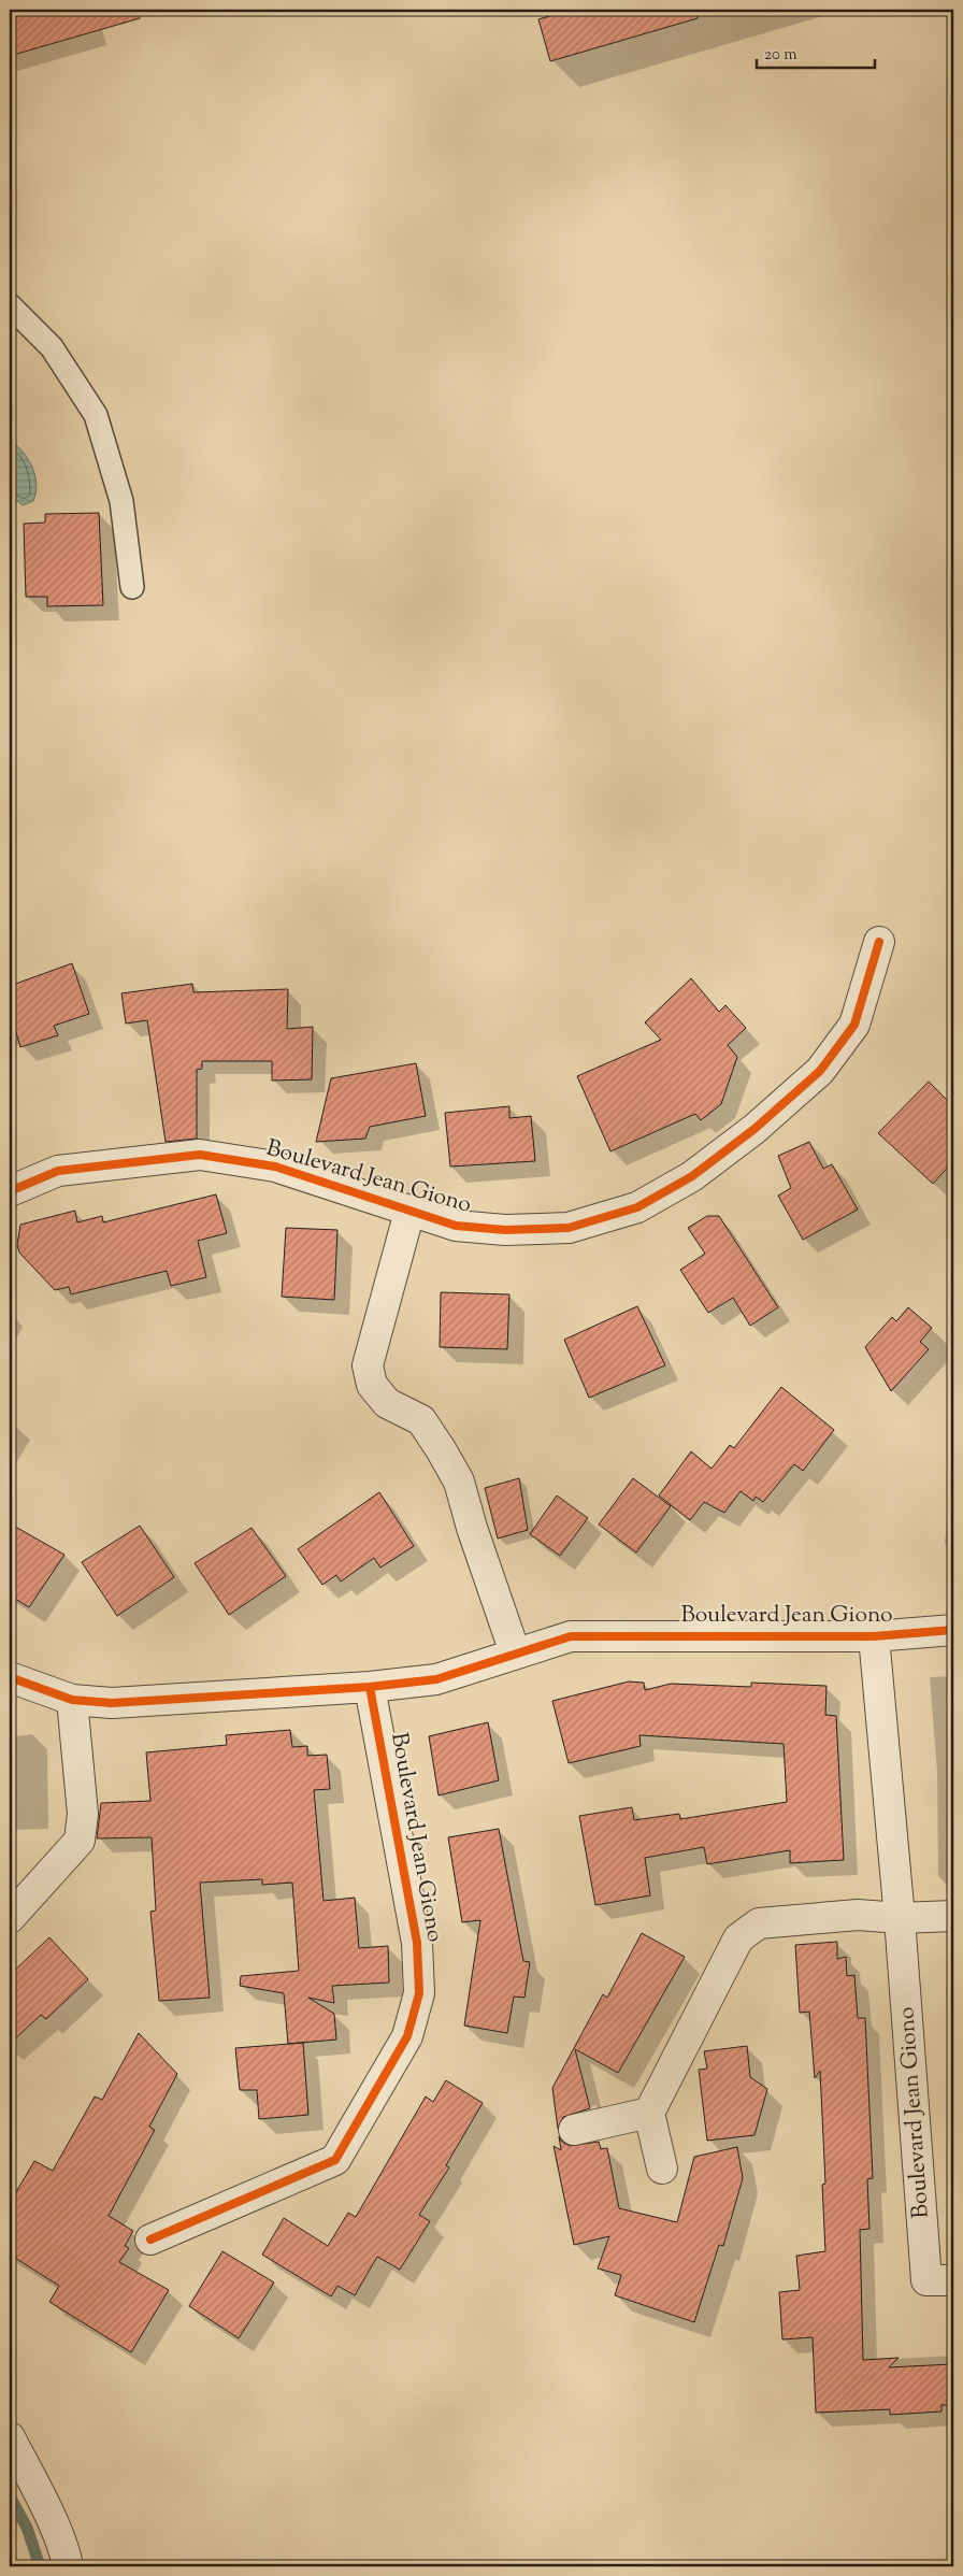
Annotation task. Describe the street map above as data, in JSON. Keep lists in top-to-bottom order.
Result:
{
  "streets": {
    "street": ["Boulevard Jean Giono"]
  },
  "scale_bar": "20 m"
}
